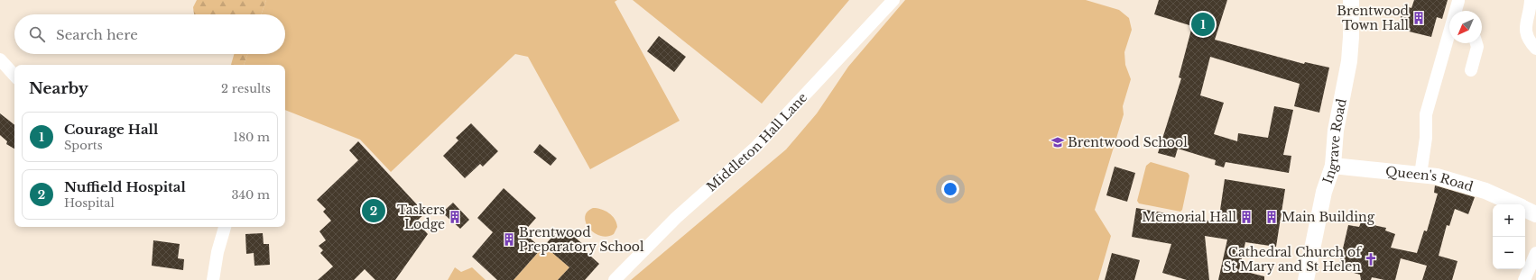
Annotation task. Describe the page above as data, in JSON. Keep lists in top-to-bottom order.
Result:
{
  "streets": {
    "main road": ["Ingrave Road", "Queen's Road"],
    "street": ["Middleton Hall Lane"]
  },
  "crossings": [
    ["Ingrave Road", "Queen's Road"]
  ],
  "places": {
    "building": [
      "Brentwood Town Hall",
      "Taskers Lodge",
      "Memorial Hall",
      "Main Building",
      "Brentwood Preparatory School"
    ],
    "school or university": ["Brentwood School"],
    "church": ["Cathedral Church of St Mary and St Helen"]
  },
  "north": "bottom left",
  "page": {
    "pins": ["1", "2"],
    "search": "Search here",
    "heading": ["Nearby", "2 results"],
    "list": [
      {
        "mark": "1",
        "name": "Courage Hall",
        "note": "Sports",
        "value": "180 m"
      },
      {
        "mark": "2",
        "name": "Nuffield Hospital",
        "note": "Hospital",
        "value": "340 m"
      }
    ],
    "map_buttons": ["+", "−"]
  }
}
